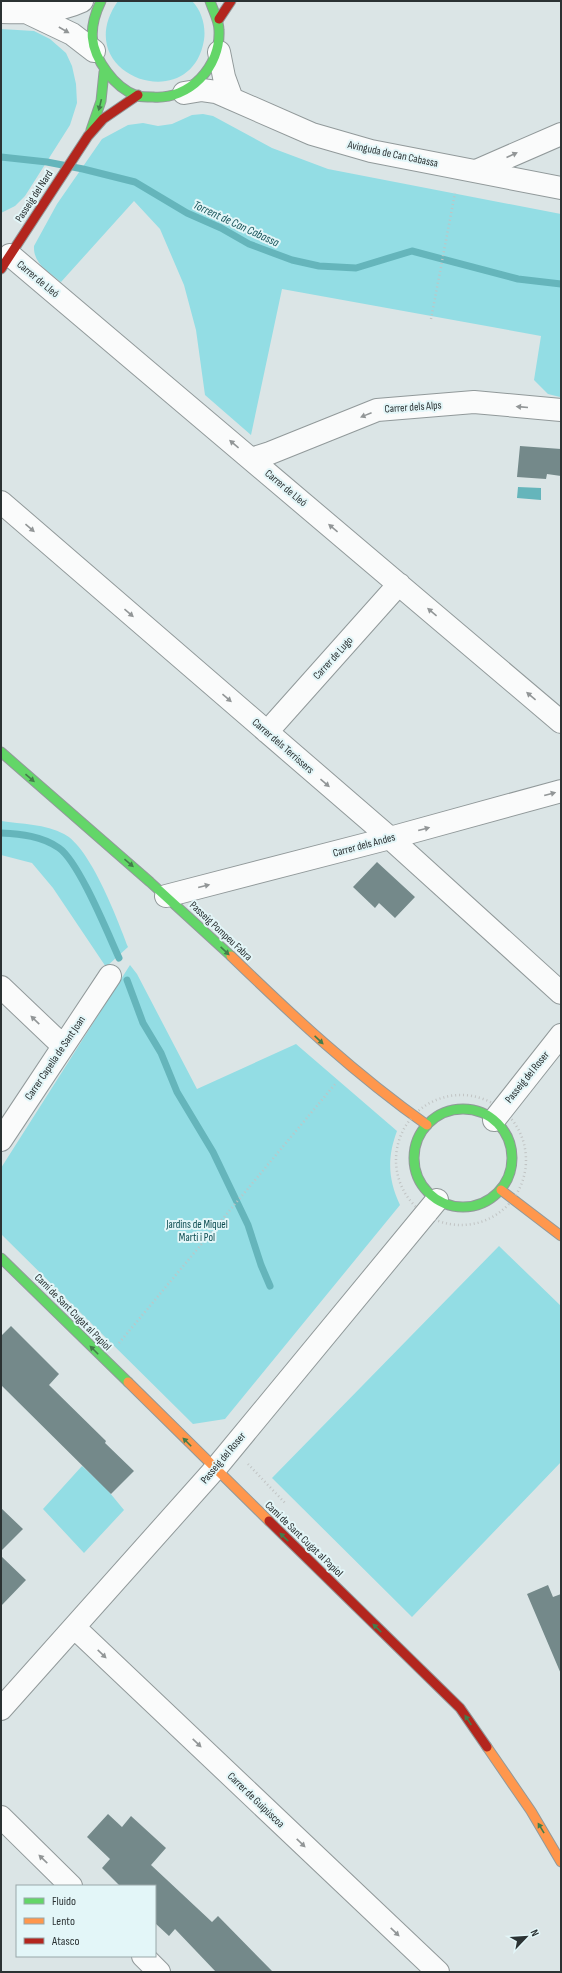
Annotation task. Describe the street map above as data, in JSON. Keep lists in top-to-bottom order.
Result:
{
  "streets": {
    "street": [
      "Avinguda de Can Cabassa",
      "Passeig del Nard",
      "Carrer de Lleó",
      "Carrer dels Alps",
      "Carrer de Lugo",
      "Carrer dels Terrissers",
      "Carrer dels Andes",
      "Passeig Pompeu Fabra",
      "Carrer Capella de Sant Joan",
      "Passeig del Roser",
      "Camí de Sant Cugat al Papiol",
      "Carrer de Guipúscoa"
    ]
  },
  "crossings": [
    ["Passeig del Nard", "Carrer de Lleó"],
    ["Carrer de Lleó", "Carrer dels Alps"],
    ["Carrer de Lleó", "Carrer de Lugo"],
    ["Carrer de Lugo", "Carrer dels Terrissers"],
    ["Carrer dels Terrissers", "Carrer dels Andes"],
    ["Carrer dels Andes", "Passeig Pompeu Fabra"],
    ["Passeig Pompeu Fabra", "Passeig del Roser"],
    ["Passeig del Roser", "Camí de Sant Cugat al Papiol"],
    ["Passeig del Roser", "Carrer de Guipúscoa"]
  ],
  "one_way": [
    "Carrer de Lleó",
    "Carrer dels Alps",
    "Carrer dels Terrissers",
    "Carrer dels Andes",
    "Passeig Pompeu Fabra",
    "Camí de Sant Cugat al Papiol",
    "Carrer de Guipúscoa"
  ],
  "water": ["Torrent de Can Cabassa"],
  "parks": ["Jardins de Miquel Martí i Pol"],
  "legend": ["Fluido", "Lento", "Atasco"],
  "north": "top right"
}
